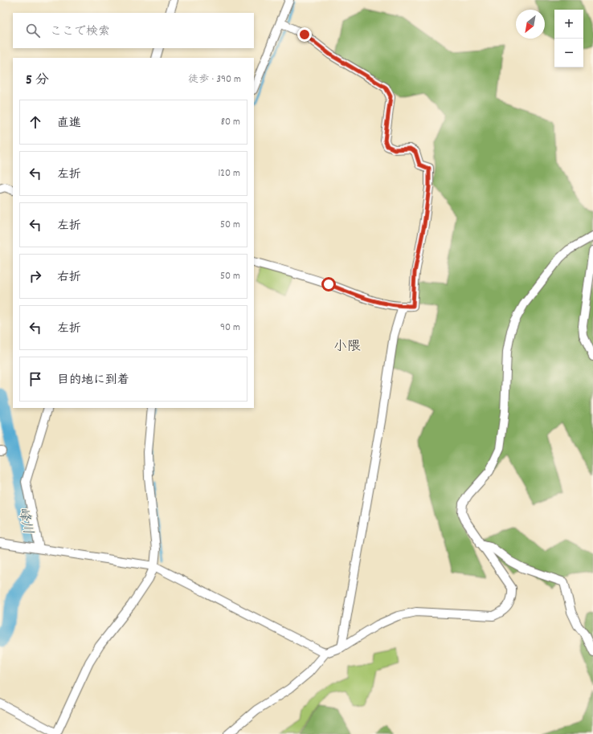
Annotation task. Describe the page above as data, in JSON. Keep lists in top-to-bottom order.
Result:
{
  "districts": ["小隈"],
  "water": ["峰川"],
  "north": "bottom left",
  "page": {
    "map_buttons": ["+", "−"],
    "search": "ここで検索",
    "heading": ["5 分", "徒歩 · 390 m"],
    "list": [
      ["直進", "80 m"],
      ["左折", "120 m"],
      ["左折", "50 m"],
      ["右折", "50 m"],
      ["左折", "90 m"],
      "目的地に到着"
    ]
  }
}
